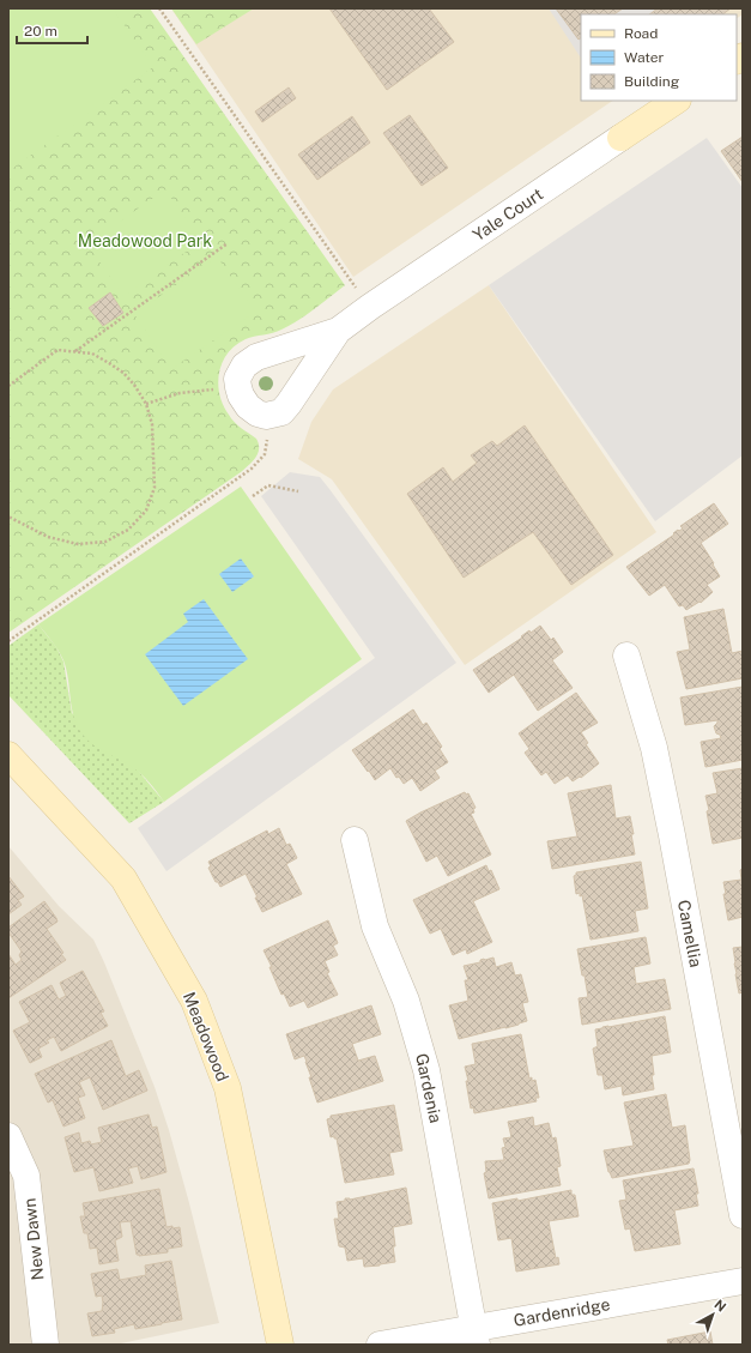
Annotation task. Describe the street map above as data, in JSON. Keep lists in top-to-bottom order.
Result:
{
  "streets": {
    "street": [
      "Yale Court",
      "Camellia",
      "Meadowood",
      "Gardenia",
      "New Dawn",
      "Gardenridge"
    ]
  },
  "crossings": [
    ["Gardenia", "Gardenridge"]
  ],
  "parks": ["Meadowood Park"],
  "legend": ["Road", "Water", "Building"],
  "scale_bar": "20 m",
  "north": "top right"
}
